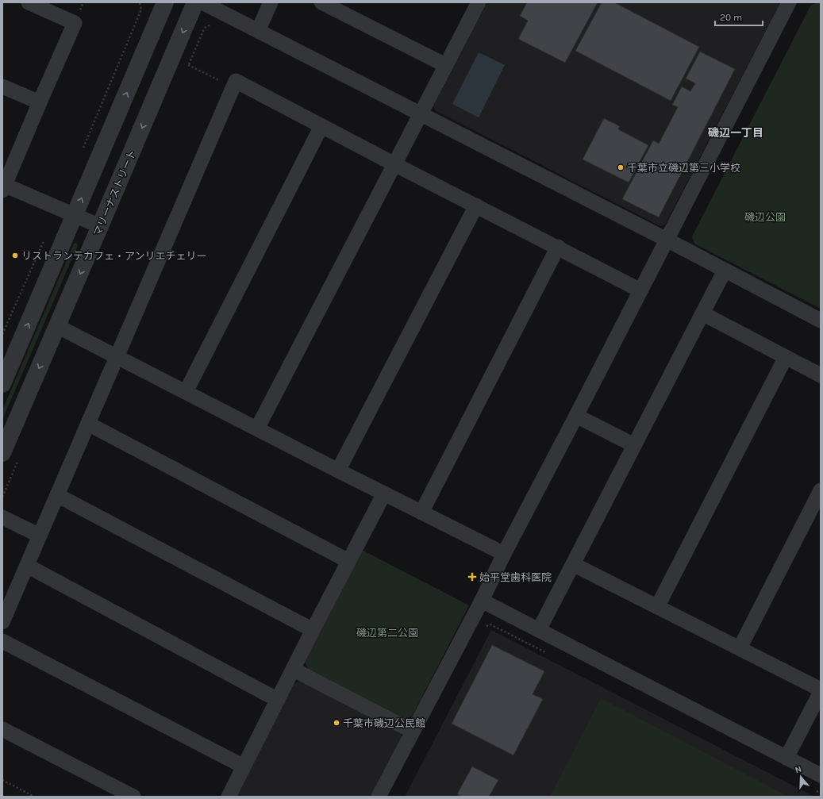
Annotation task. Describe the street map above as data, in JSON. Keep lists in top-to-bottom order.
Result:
{
  "streets": {
    "street": ["マリーナストリート"]
  },
  "districts": ["磯辺一丁目"],
  "parks": ["磯辺公園", "磯辺第二公園"],
  "places": {
    "other": ["千葉市立磯辺第三小学校", "リストランテカフェ・アンリエチェリー", "千葉市磯辺公民館"],
    "health": ["始平堂歯科医院"]
  },
  "scale_bar": "20 m",
  "north": "top"
}
